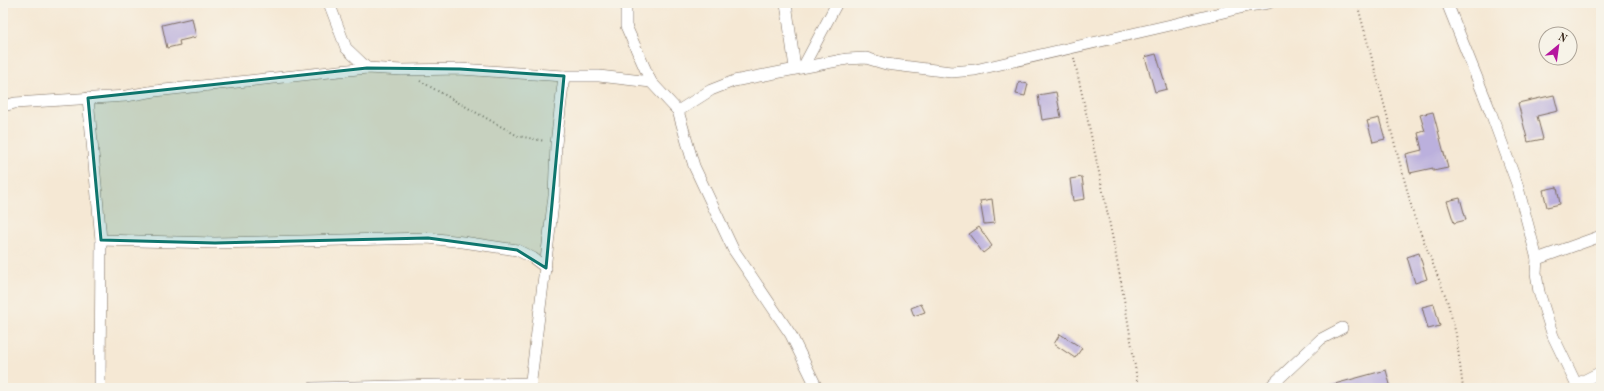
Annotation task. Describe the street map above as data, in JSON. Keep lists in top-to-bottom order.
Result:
{
  "north": "top right"
}
